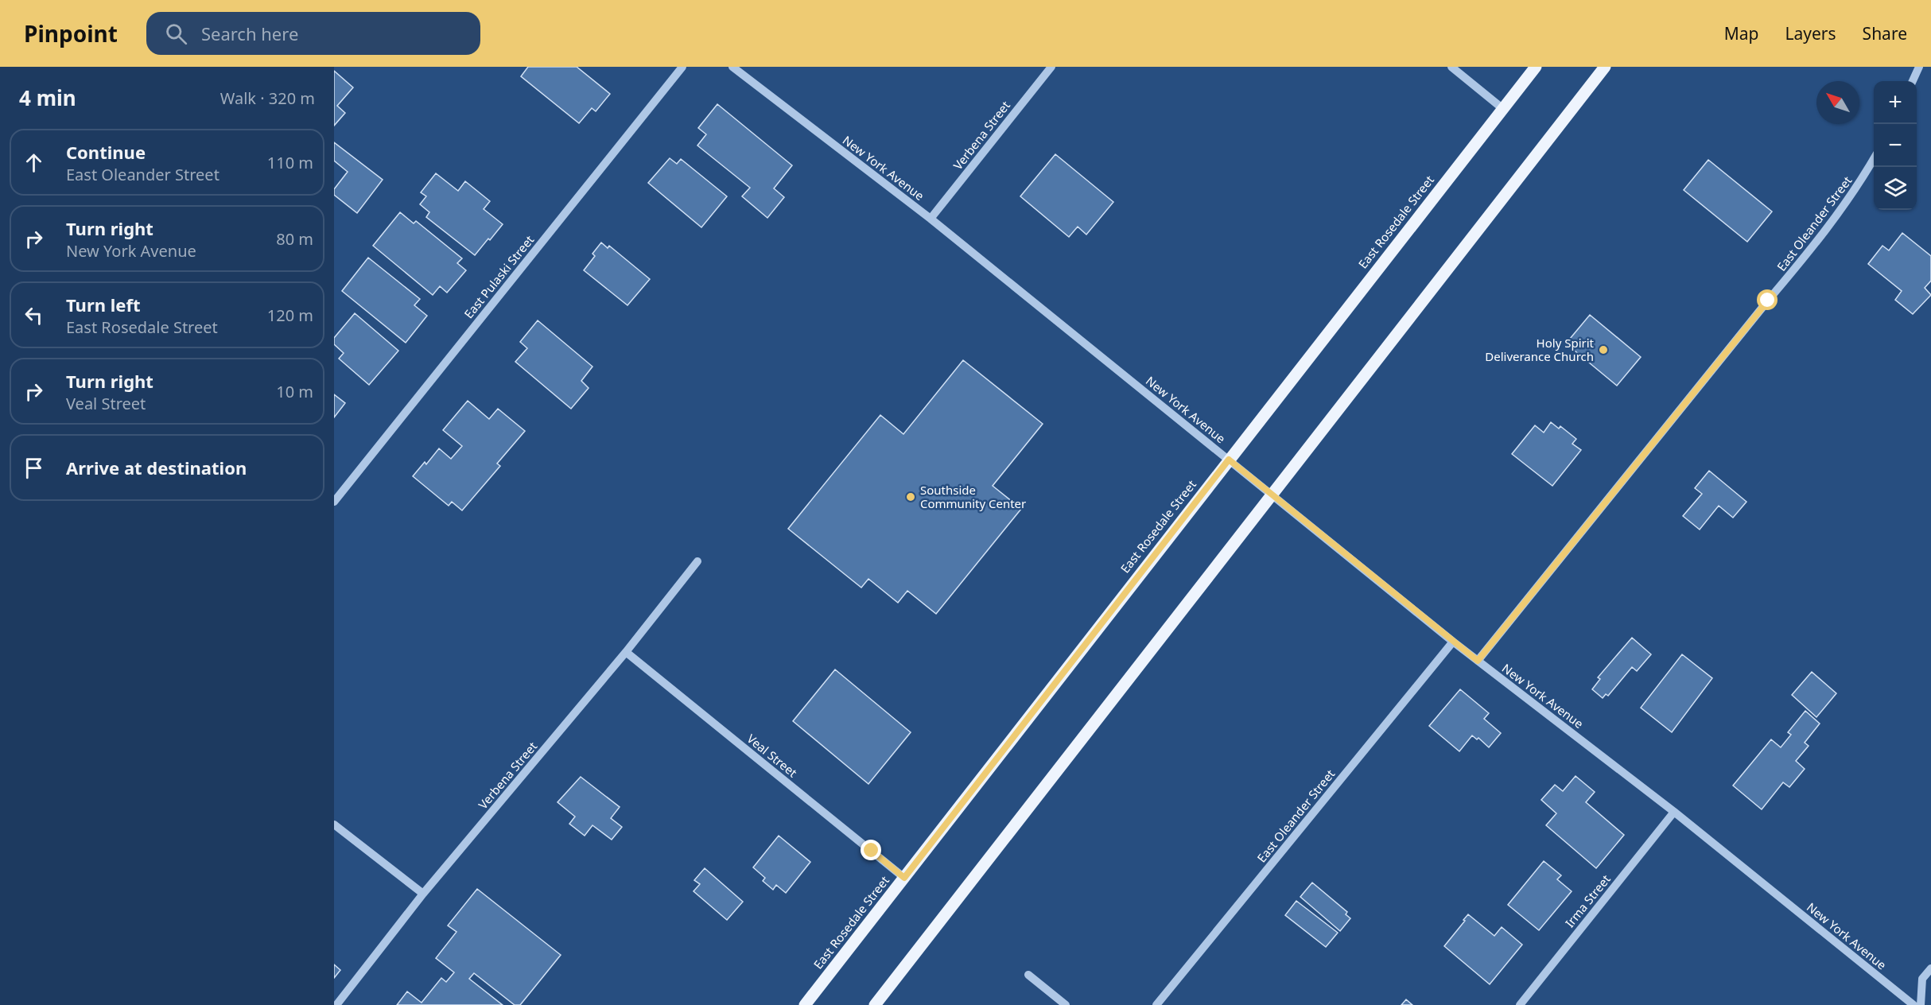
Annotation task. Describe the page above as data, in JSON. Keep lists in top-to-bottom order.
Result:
{
  "streets": {
    "main road": ["East Rosedale Street"],
    "street": [
      "Verbena Street",
      "New York Avenue",
      "East Oleander Street",
      "East Pulaski Street",
      "Veal Street",
      "Irma Street"
    ]
  },
  "crossings": [
    ["Verbena Street", "New York Avenue"],
    ["Verbena Street", "Veal Street"],
    ["New York Avenue", "East Rosedale Street"],
    ["New York Avenue", "East Oleander Street"],
    ["New York Avenue", "Irma Street"],
    ["East Rosedale Street", "Veal Street"]
  ],
  "places": ["Holy Spirit Deliverance Church", "Southside Community Center"],
  "north": "top left",
  "page": {
    "header": "Pinpoint",
    "search": "Search here",
    "nav": ["Map", "Layers", "Share"],
    "heading": ["4 min", "Walk · 320 m"],
    "map_buttons": ["+", "−"],
    "list": [
      ["Continue", "East Oleander Street", "110 m"],
      ["Turn right", "New York Avenue", "80 m"],
      ["Turn left", "East Rosedale Street", "120 m"],
      ["Turn right", "Veal Street", "10 m"],
      "Arrive at destination"
    ]
  }
}
